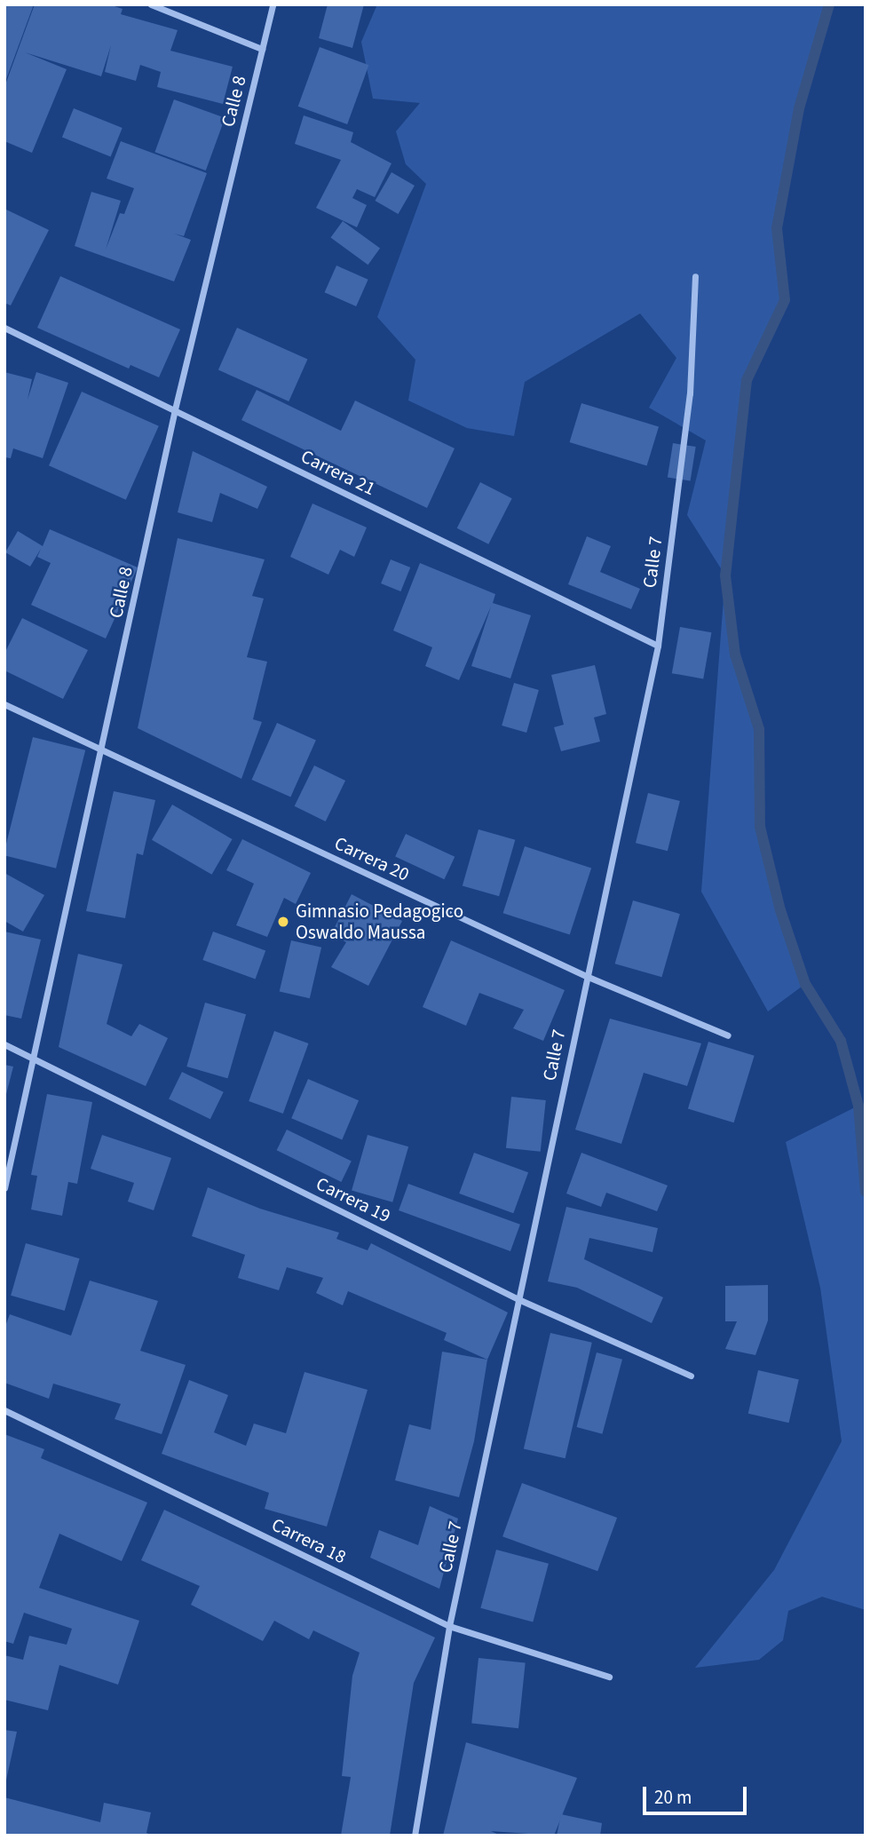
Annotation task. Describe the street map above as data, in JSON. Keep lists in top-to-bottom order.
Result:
{
  "streets": {
    "street": [
      "Calle 8",
      "Carrera 21",
      "Calle 7",
      "Carrera 20",
      "Carrera 19",
      "Carrera 18"
    ]
  },
  "crossings": [
    ["Calle 8", "Carrera 21"],
    ["Calle 8", "Carrera 20"],
    ["Calle 8", "Carrera 19"],
    ["Carrera 21", "Calle 7"],
    ["Calle 7", "Carrera 20"],
    ["Calle 7", "Carrera 19"],
    ["Calle 7", "Carrera 18"]
  ],
  "places": ["Gimnasio Pedagogico Oswaldo Maussa"],
  "scale_bar": "20 m"
}
